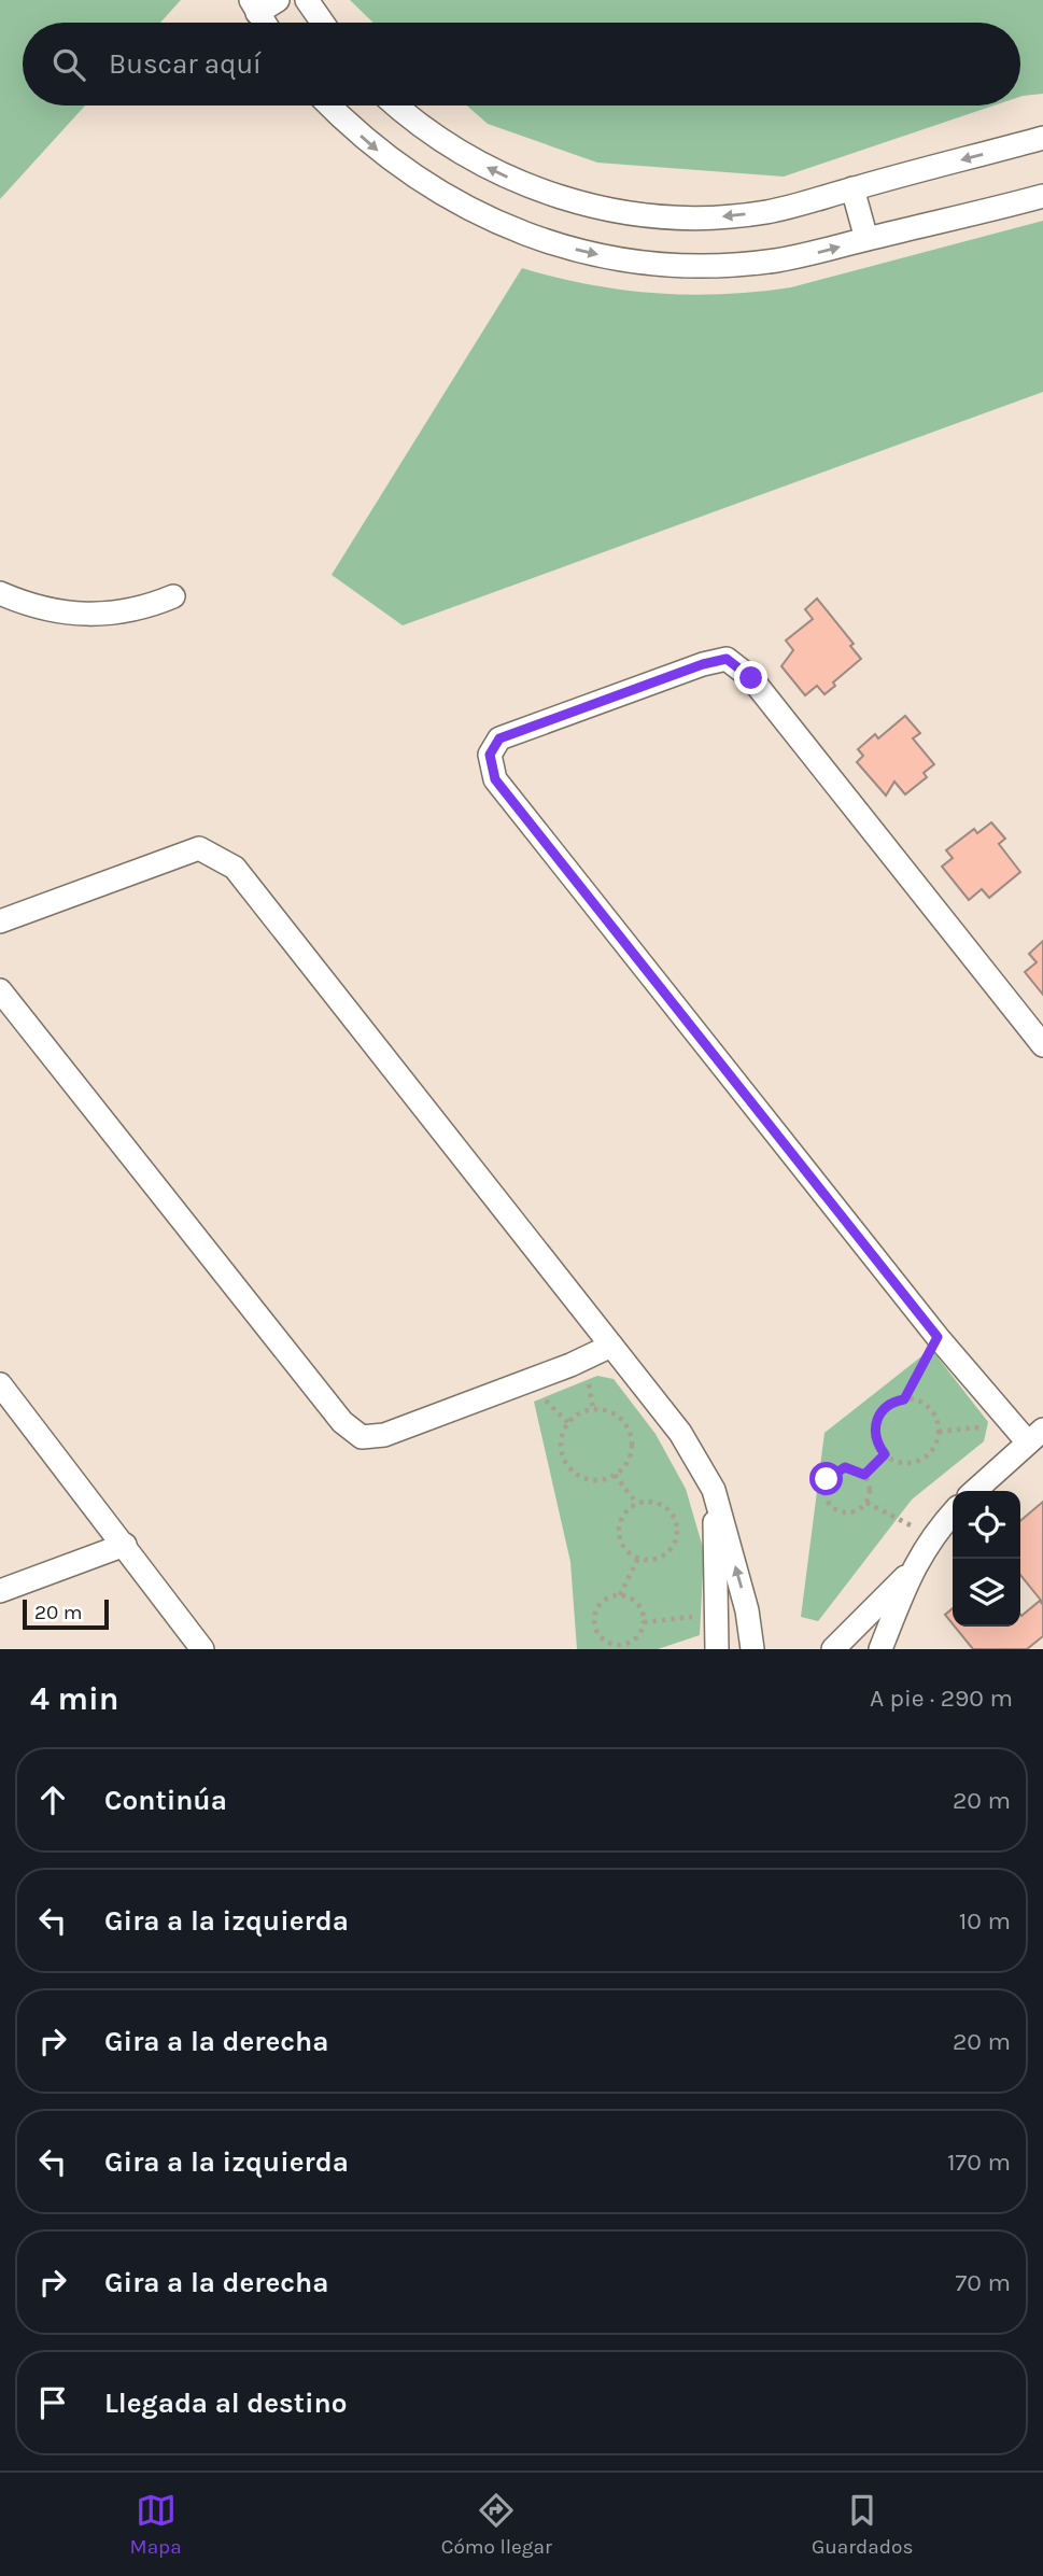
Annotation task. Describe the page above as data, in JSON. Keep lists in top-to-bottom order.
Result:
{
  "scale_bar": "20 m",
  "page": {
    "search": "Buscar aquí",
    "scale": "20 m",
    "heading": ["4 min", "A pie · 290 m"],
    "list": [
      ["Continúa", "20 m"],
      ["Gira a la izquierda", "10 m"],
      ["Gira a la derecha", "20 m"],
      ["Gira a la izquierda", "170 m"],
      ["Gira a la derecha", "70 m"],
      "Llegada al destino"
    ],
    "nav": ["Mapa", "Cómo llegar", "Guardados"]
  }
}
